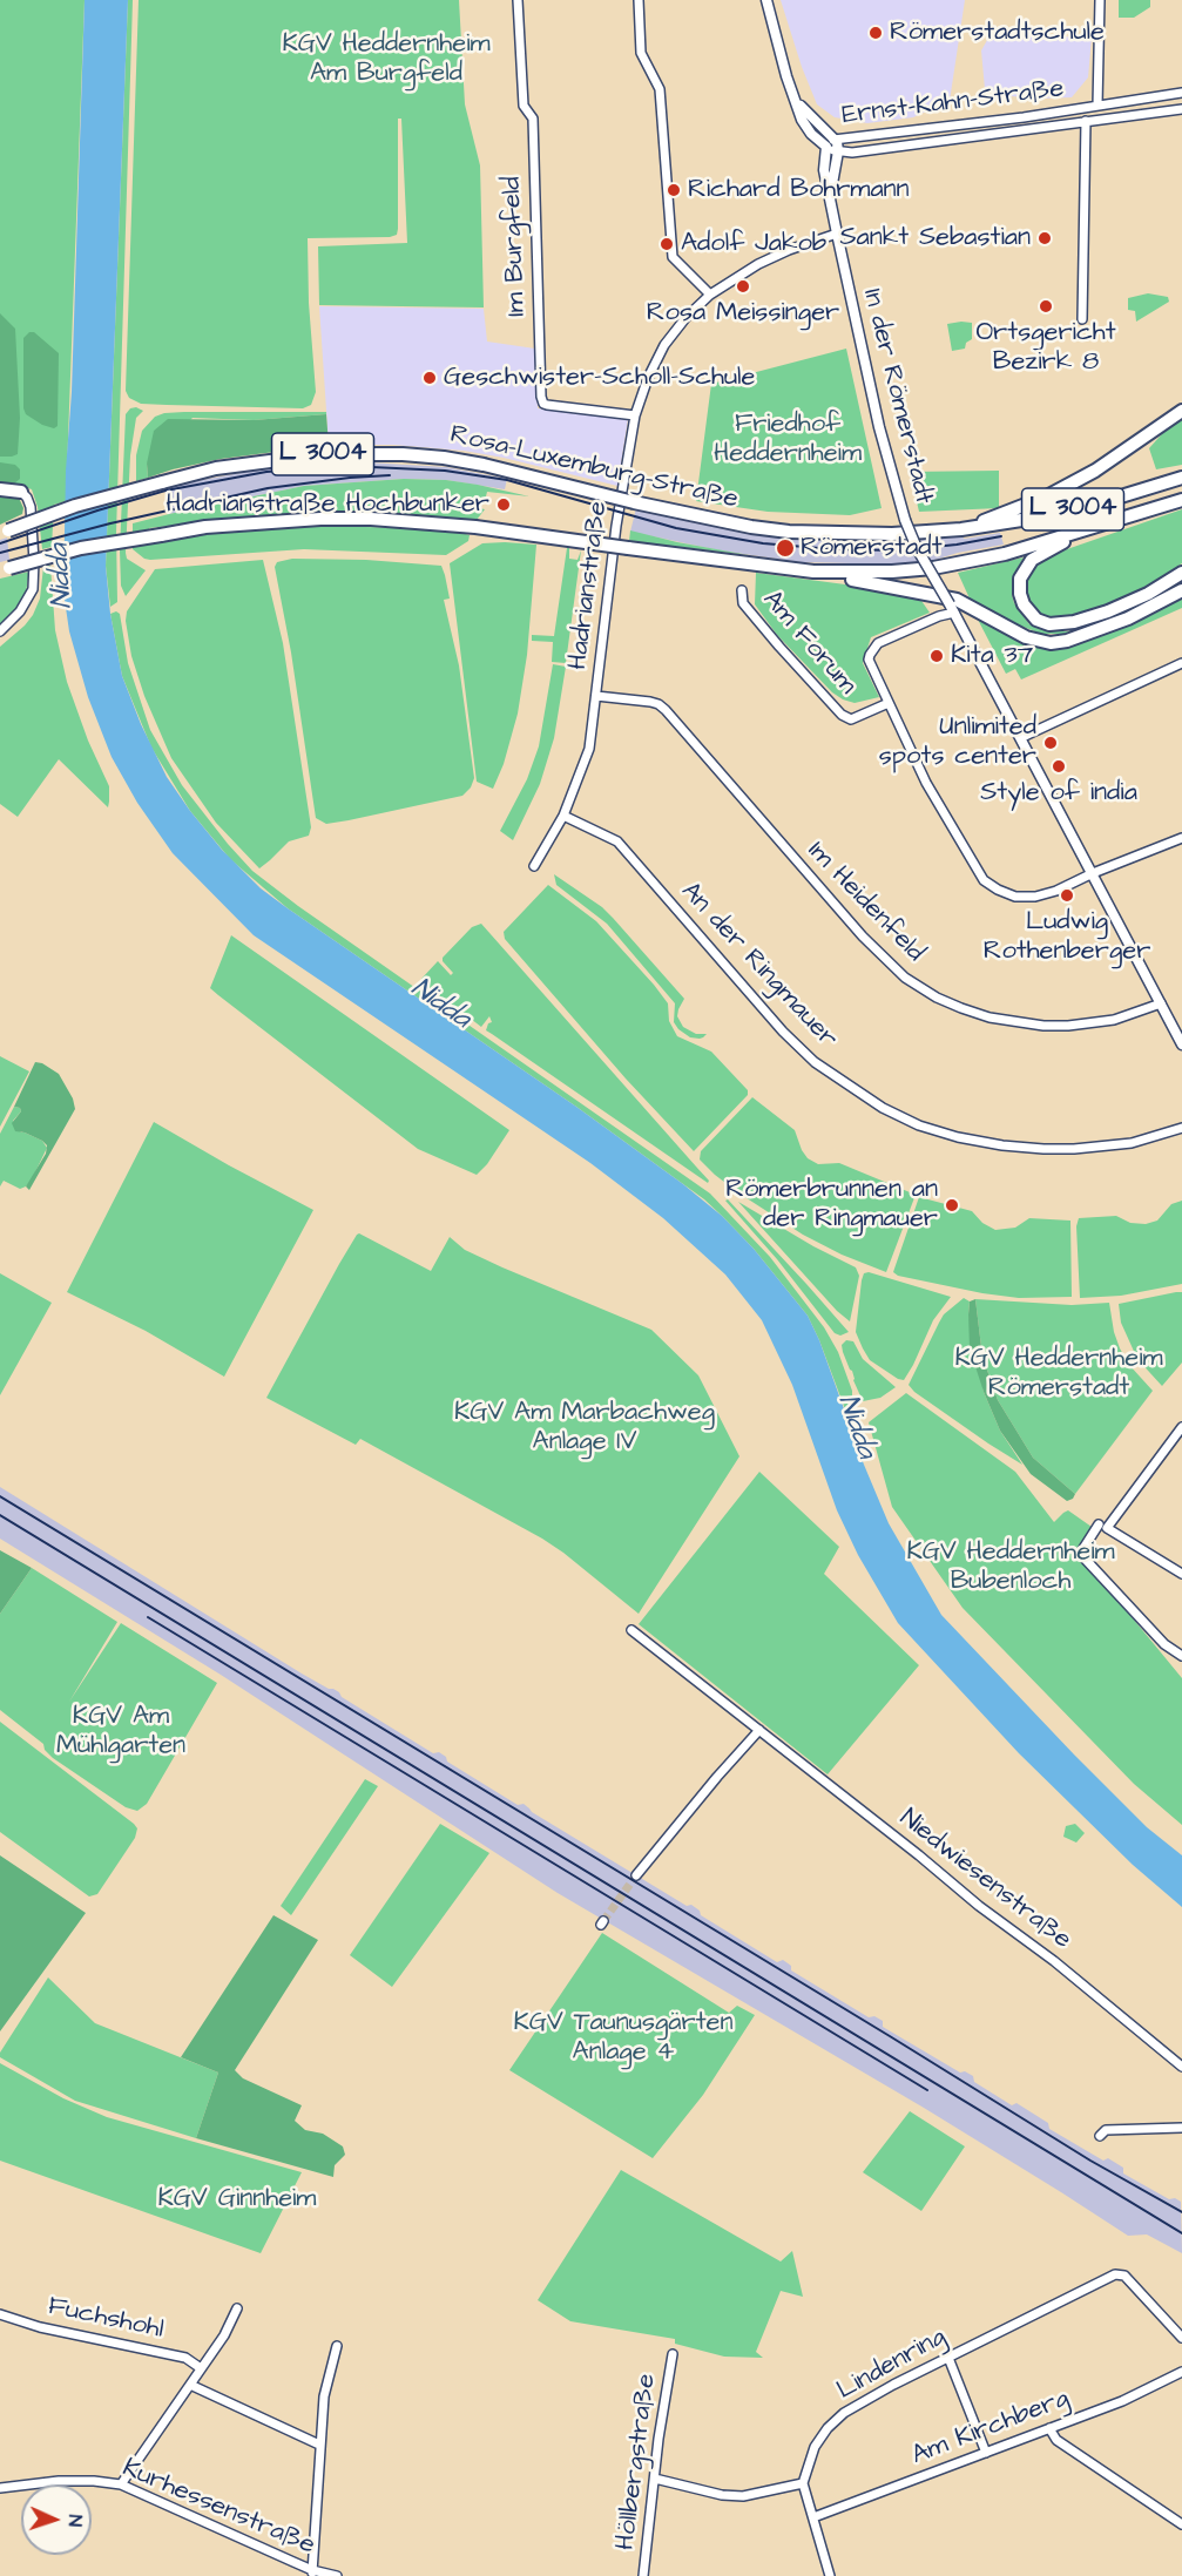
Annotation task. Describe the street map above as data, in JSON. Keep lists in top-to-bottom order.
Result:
{
  "streets": {
    "highway": ["L 3004", "Rosa-Luxemburg-Straße"],
    "street": [
      "Ernst-Kahn-Straße",
      "Im Burgfeld",
      "In der Römerstadt",
      "Hadrianstraße",
      "Am Forum",
      "Im Heidenfeld",
      "An der Ringmauer",
      "Niedwiesenstraße",
      "Fuchshohl",
      "Lindenring",
      "Am Kirchberg",
      "Höllbergstraße",
      "Kurhessenstraße"
    ]
  },
  "crossings": [
    ["Ernst-Kahn-Straße", "In der Römerstadt"],
    ["Im Burgfeld", "Hadrianstraße"],
    ["In der Römerstadt", "Hadrianstraße"],
    ["In der Römerstadt", "Am Forum"],
    ["In der Römerstadt", "Im Heidenfeld"],
    ["Hadrianstraße", "Im Heidenfeld"],
    ["Hadrianstraße", "An der Ringmauer"]
  ],
  "water": ["Nidda"],
  "parks": [
    "KGV Heddernheim Am Burgfeld",
    "Friedhof Heddernheim",
    "KGV Heddernheim Römerstadt",
    "KGV Am Marbachweg Anlage IV",
    "KGV Heddernheim Bubenloch",
    "KGV Am Mühlgarten",
    "KGV Taunusgärten Anlage 4",
    "KGV Ginnheim"
  ],
  "places": [
    "Römerstadtschule",
    "Richard Bohrmann",
    "Sankt Sebastian",
    "Adolf Jakob",
    "Rosa Meissinger",
    "Ortsgericht Bezirk 8",
    "Geschwister-Scholl-Schule",
    "Hadrianstraße Hochbunker",
    "Römerstadt",
    "Kita 37",
    "Unlimited spots center",
    "Style of india",
    "Ludwig Rothenberger",
    "Römerbrunnen an der Ringmauer"
  ],
  "north": "right"
}
